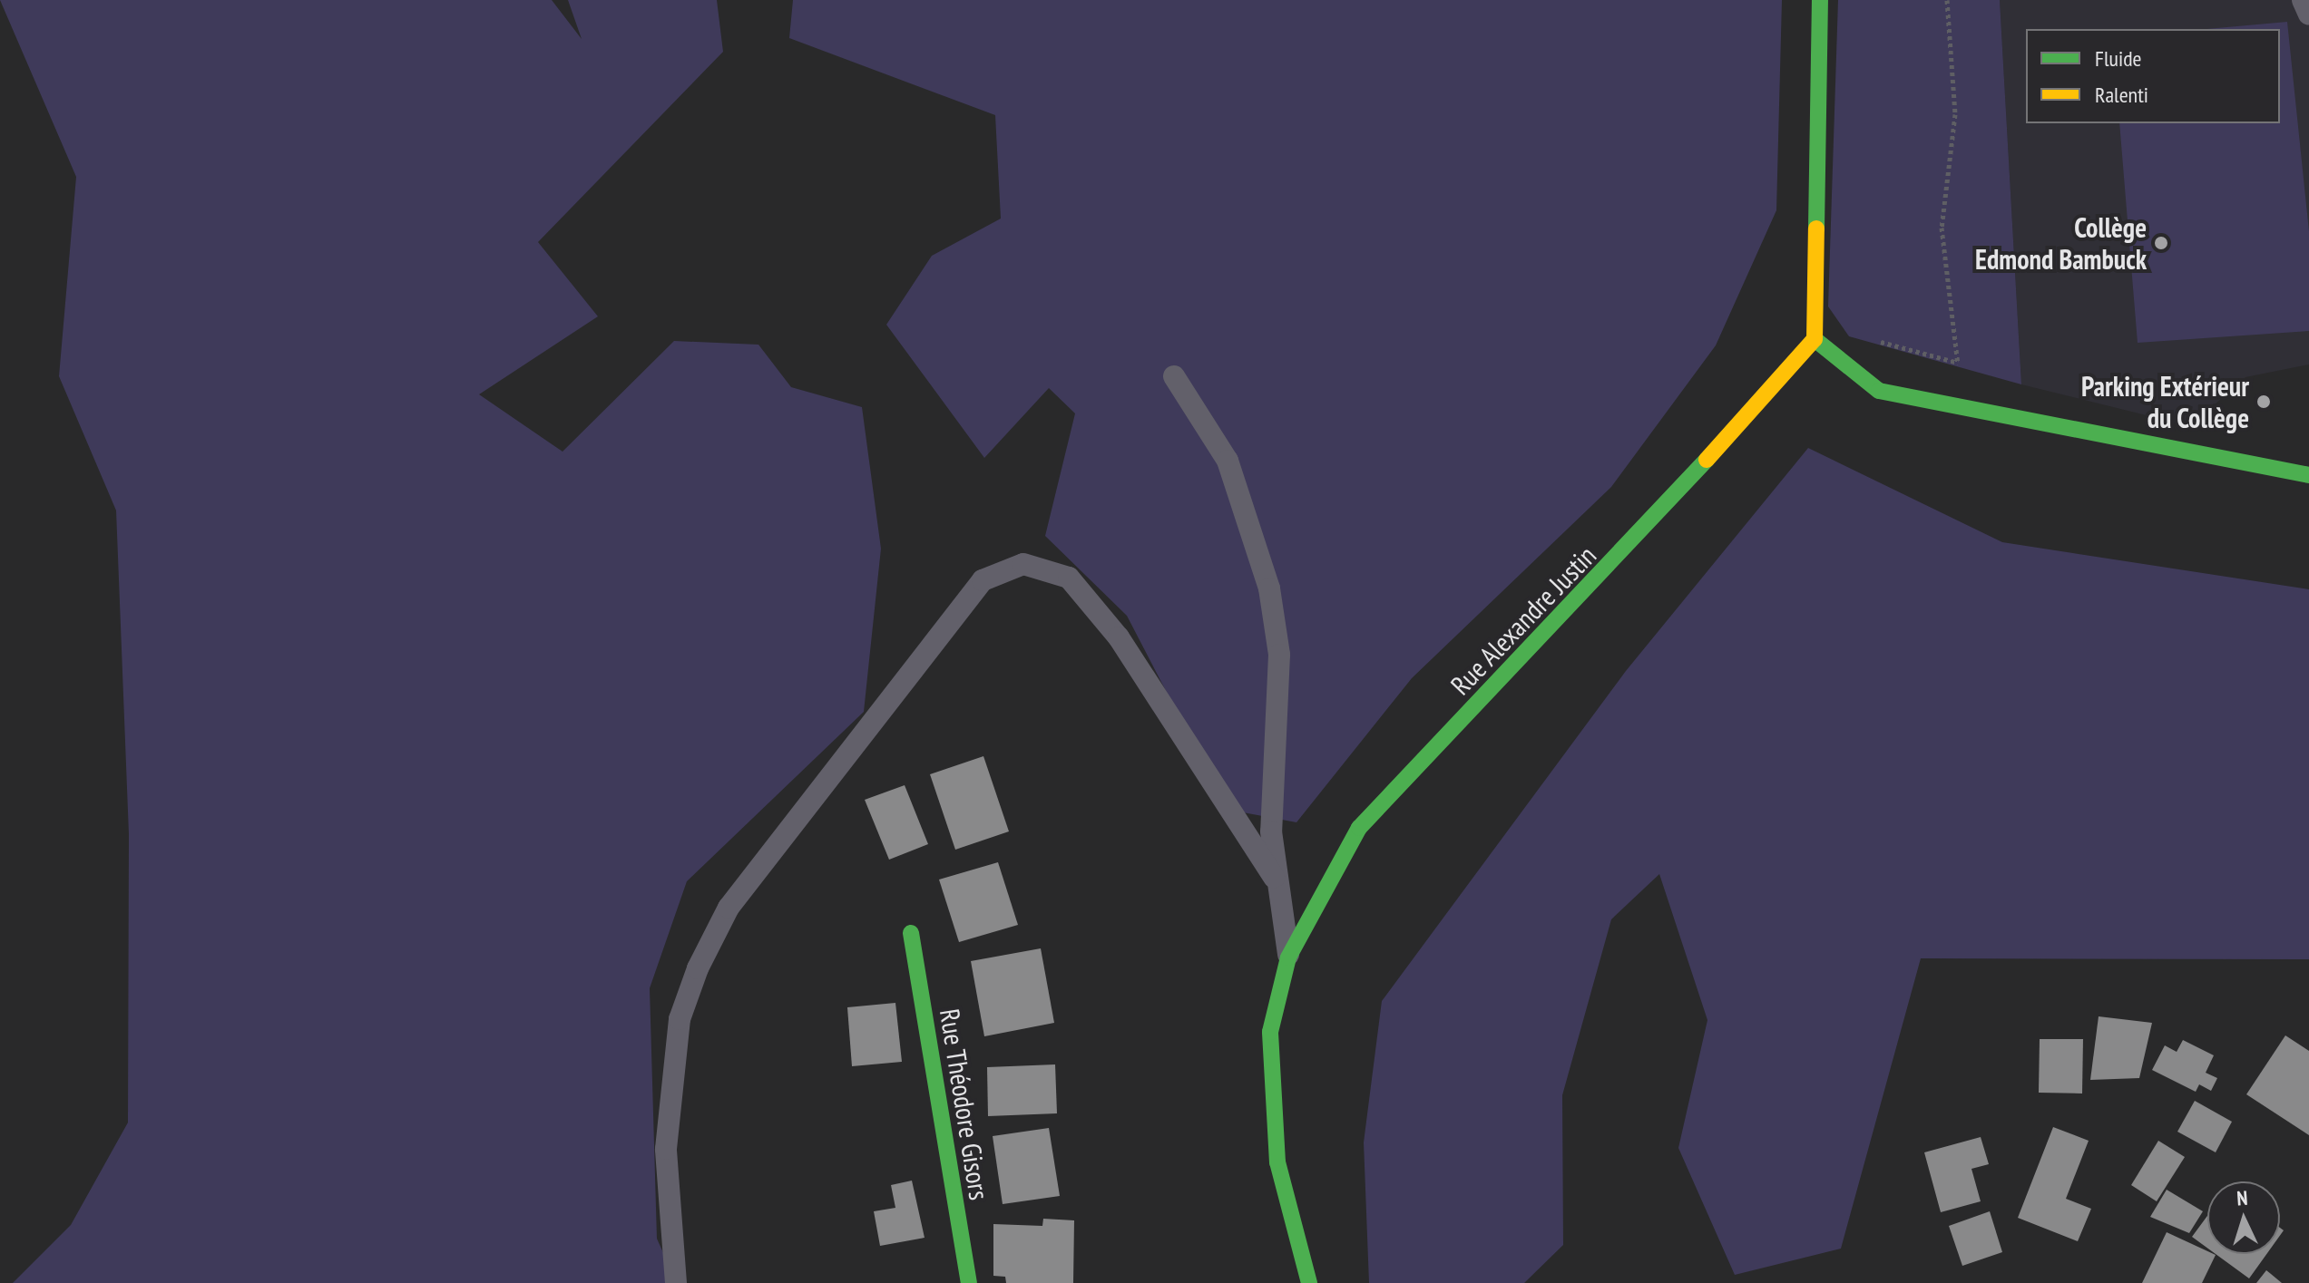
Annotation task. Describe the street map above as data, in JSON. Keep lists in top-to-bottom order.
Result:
{
  "streets": {
    "street": ["Rue Alexandre Justin", "Rue Théodore Gisors"]
  },
  "places": ["Collège Edmond Bambuck", "Parking Extérieur du Collège"],
  "legend": ["Fluide", "Ralenti"],
  "north": "top"
}
